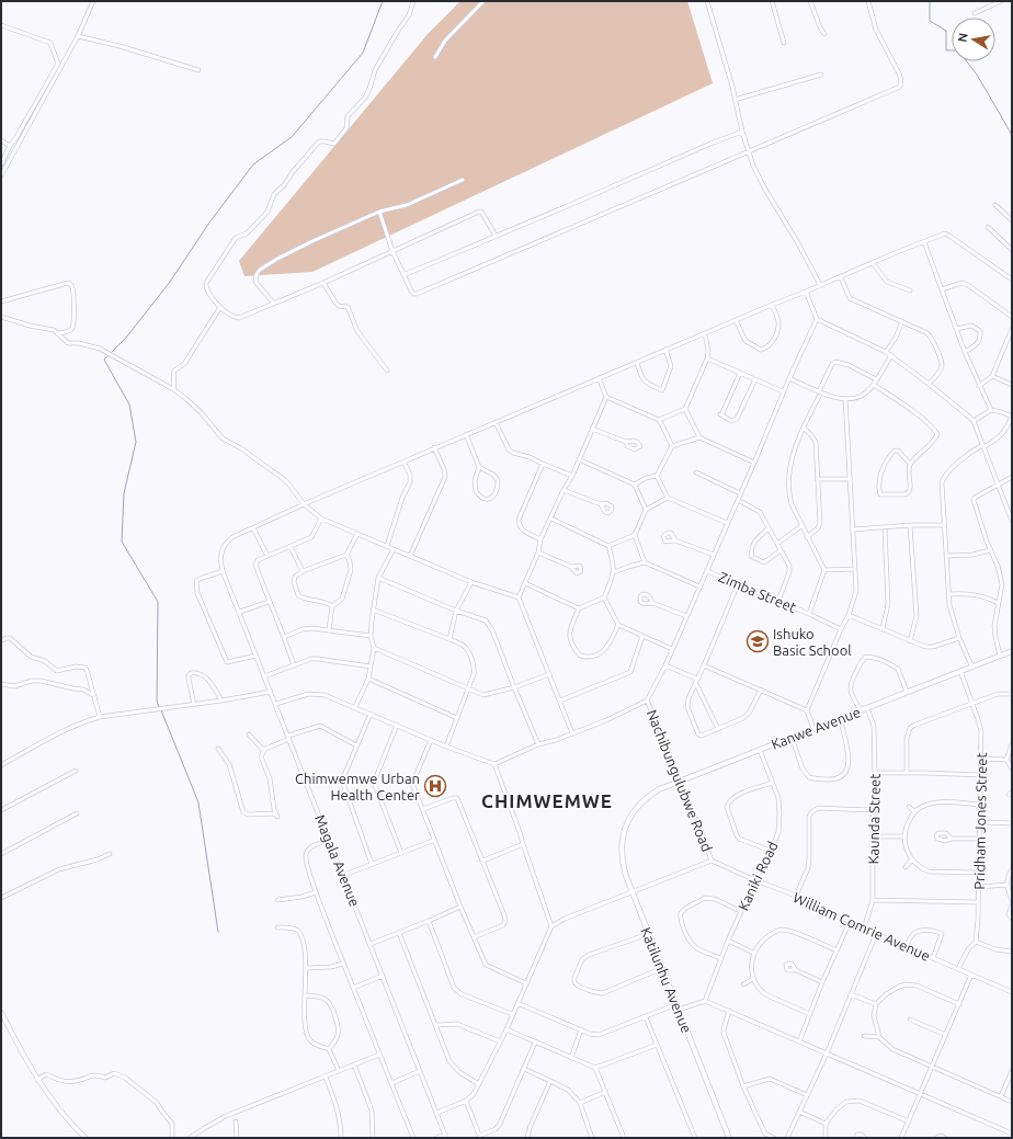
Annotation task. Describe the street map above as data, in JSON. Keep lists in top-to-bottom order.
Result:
{
  "streets": {
    "main road": ["Kanwe Avenue", "Katilunhu Avenue"],
    "street": [
      "Zimba Street",
      "Nachibungulubwe Road",
      "Kaunda Street",
      "Pridham Jones Street",
      "Magala Avenue",
      "Kaniki Road",
      "William Comrie Avenue"
    ]
  },
  "crossings": [
    ["Kanwe Avenue", "Nachibungulubwe Road"],
    ["Kanwe Avenue", "Kaunda Street"],
    ["Kanwe Avenue", "Pridham Jones Street"],
    ["Kanwe Avenue", "Kaniki Road"],
    ["Kanwe Avenue", "Katilunhu Avenue"],
    ["Nachibungulubwe Road", "William Comrie Avenue"],
    ["Kaunda Street", "William Comrie Avenue"],
    ["Kaniki Road", "William Comrie Avenue"]
  ],
  "districts": ["CHIMWEMWE"],
  "places": {
    "school or university": ["Ishuko Basic School"],
    "hospital": ["Chimwemwe Urban Health Center"]
  },
  "north": "left"
}
